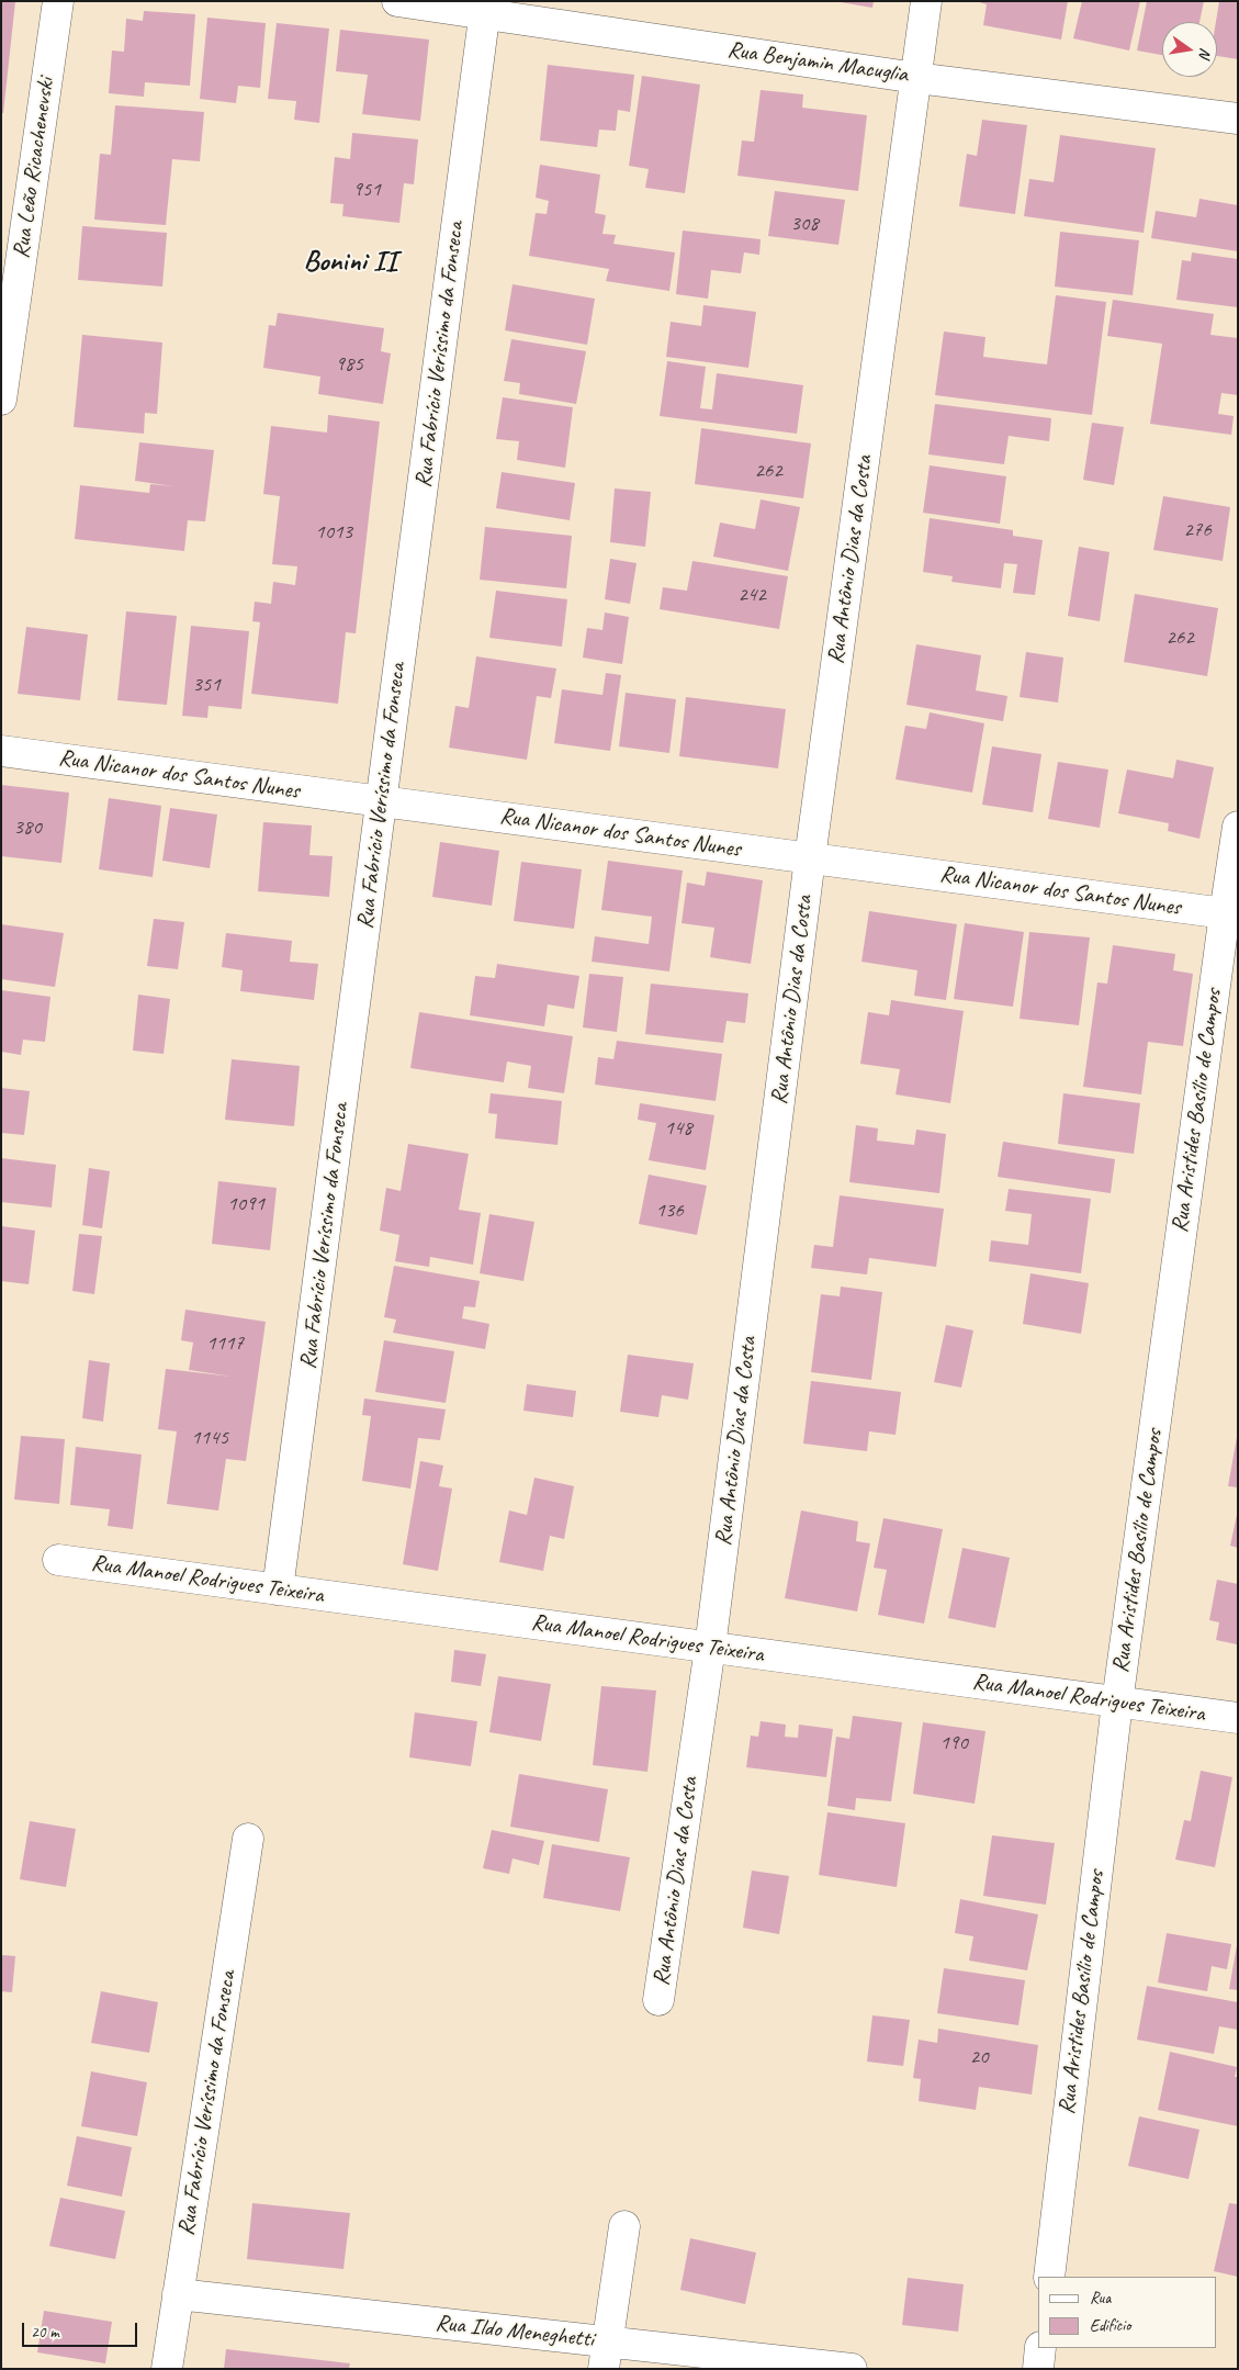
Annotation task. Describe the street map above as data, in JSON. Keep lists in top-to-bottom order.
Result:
{
  "streets": {
    "street": [
      "Rua Benjamin Macuglia",
      "Rua Leão Ricachenevski",
      "Rua Fabrício Veríssimo da Fonseca",
      "Rua Antônio Dias da Costa",
      "Rua Nicanor dos Santos Nunes",
      "Rua Aristides Basílio de Campos",
      "Rua Manoel Rodrigues Teixeira",
      "Rua Ildo Meneghetti"
    ]
  },
  "crossings": [
    ["Rua Benjamin Macuglia", "Rua Fabrício Veríssimo da Fonseca"],
    ["Rua Benjamin Macuglia", "Rua Antônio Dias da Costa"],
    ["Rua Fabrício Veríssimo da Fonseca", "Rua Nicanor dos Santos Nunes"],
    ["Rua Fabrício Veríssimo da Fonseca", "Rua Manoel Rodrigues Teixeira"],
    ["Rua Fabrício Veríssimo da Fonseca", "Rua Ildo Meneghetti"],
    ["Rua Antônio Dias da Costa", "Rua Nicanor dos Santos Nunes"],
    ["Rua Antônio Dias da Costa", "Rua Manoel Rodrigues Teixeira"],
    ["Rua Nicanor dos Santos Nunes", "Rua Aristides Basílio de Campos"],
    ["Rua Aristides Basílio de Campos", "Rua Manoel Rodrigues Teixeira"]
  ],
  "districts": ["Bonini II"],
  "house_numbers": [
    "951",
    "308",
    "985",
    "262",
    "276",
    "1013",
    "242",
    "262",
    "351",
    "380",
    "148",
    "1091",
    "136",
    "1117",
    "1145",
    "190",
    "20"
  ],
  "legend": ["Rua", "Edifício"],
  "scale_bar": "20 m",
  "north": "right"
}
